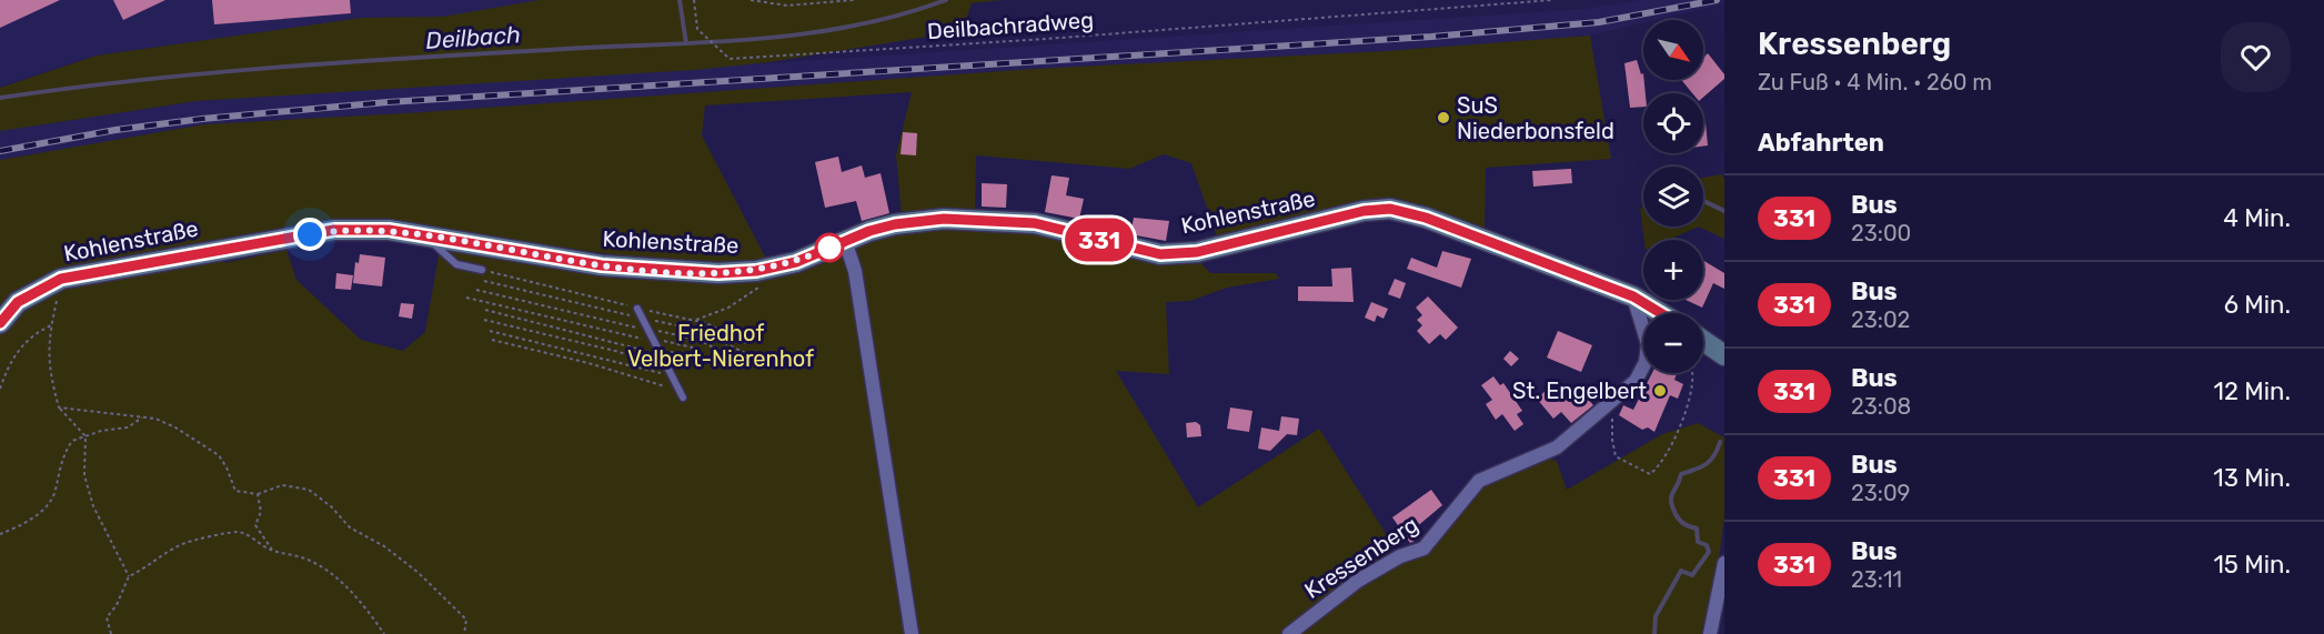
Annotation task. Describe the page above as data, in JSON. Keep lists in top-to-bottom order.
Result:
{
  "streets": {
    "main road": ["Kohlenstraße"],
    "street": ["Kressenberg"],
    "path": ["Deilbachradweg"]
  },
  "crossings": [
    ["Kohlenstraße", "Kressenberg"]
  ],
  "water": ["Deilbach"],
  "parks": ["Friedhof Velbert-Nierenhof"],
  "places": ["SuS Niederbonsfeld", "St. Engelbert"],
  "lines": ["bus line 331"],
  "north": "bottom right",
  "page": {
    "on_map": "331",
    "heading": [
      ["Kressenberg", "Zu Fuß · 4 Min. · 260 m"],
      "Abfahrten"
    ],
    "map_buttons": ["+", "−"],
    "list": [
      {
        "mark": "331",
        "name": "Bus",
        "note": "23:00",
        "value": "4 Min."
      },
      {
        "mark": "331",
        "name": "Bus",
        "note": "23:02",
        "value": "6 Min."
      },
      {
        "mark": "331",
        "name": "Bus",
        "note": "23:08",
        "value": "12 Min."
      },
      {
        "mark": "331",
        "name": "Bus",
        "note": "23:09",
        "value": "13 Min."
      },
      {
        "mark": "331",
        "name": "Bus",
        "note": "23:11",
        "value": "15 Min."
      }
    ]
  }
}
